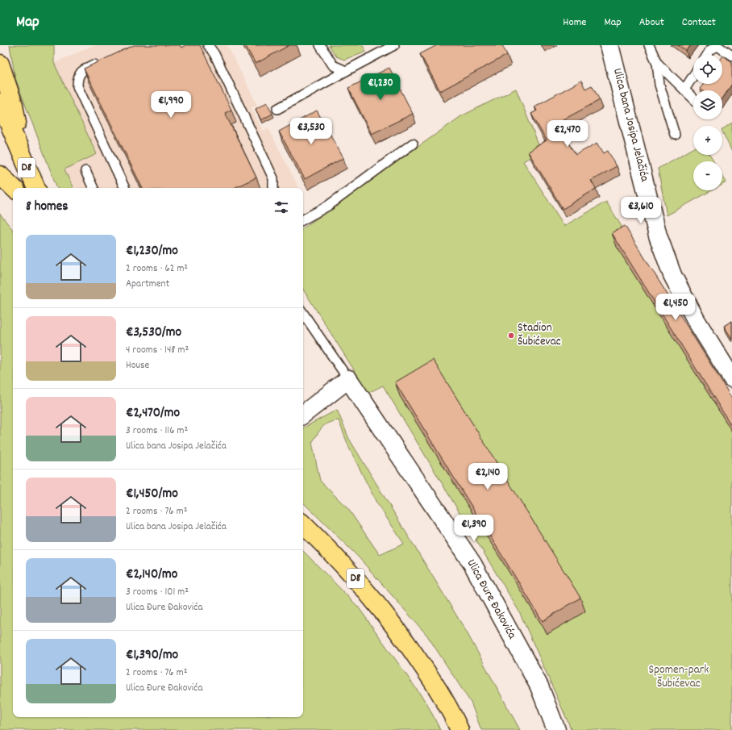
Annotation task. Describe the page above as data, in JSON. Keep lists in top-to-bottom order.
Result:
{
  "streets": {
    "main road": ["D8"],
    "street": ["Ulica bana Josipa Jelačića", "Ulica Đure Đakovića"]
  },
  "parks": ["Spomen-park Šubićevac"],
  "places": ["Stadion Šubićevac"],
  "page": {
    "header": "Map",
    "nav": [
      "Home",
      "Map",
      "About",
      "Contact"
    ],
    "map_buttons": ["+", "−"],
    "price": [
      "€1,230",
      "€1,990",
      "€3,530",
      "€2,470",
      "€3,610",
      "€1,450",
      "€2,140",
      "€1,390"
    ],
    "heading": "8 homes",
    "list": [
      {
        "name": "€1,230/mo",
        "note": "2 rooms · 62 m² · Apartment"
      },
      {
        "name": "€3,530/mo",
        "note": "4 rooms · 148 m² · House"
      },
      {
        "name": "€2,470/mo",
        "note": "3 rooms · 116 m² · Ulica bana Josipa Jelačića"
      },
      {
        "name": "€1,450/mo",
        "note": "2 rooms · 76 m² · Ulica bana Josipa Jelačića"
      },
      {
        "name": "€2,140/mo",
        "note": "3 rooms · 101 m² · Ulica Đure Đakovića"
      },
      {
        "name": "€1,390/mo",
        "note": "2 rooms · 76 m² · Ulica Đure Đakovića"
      }
    ]
  }
}
